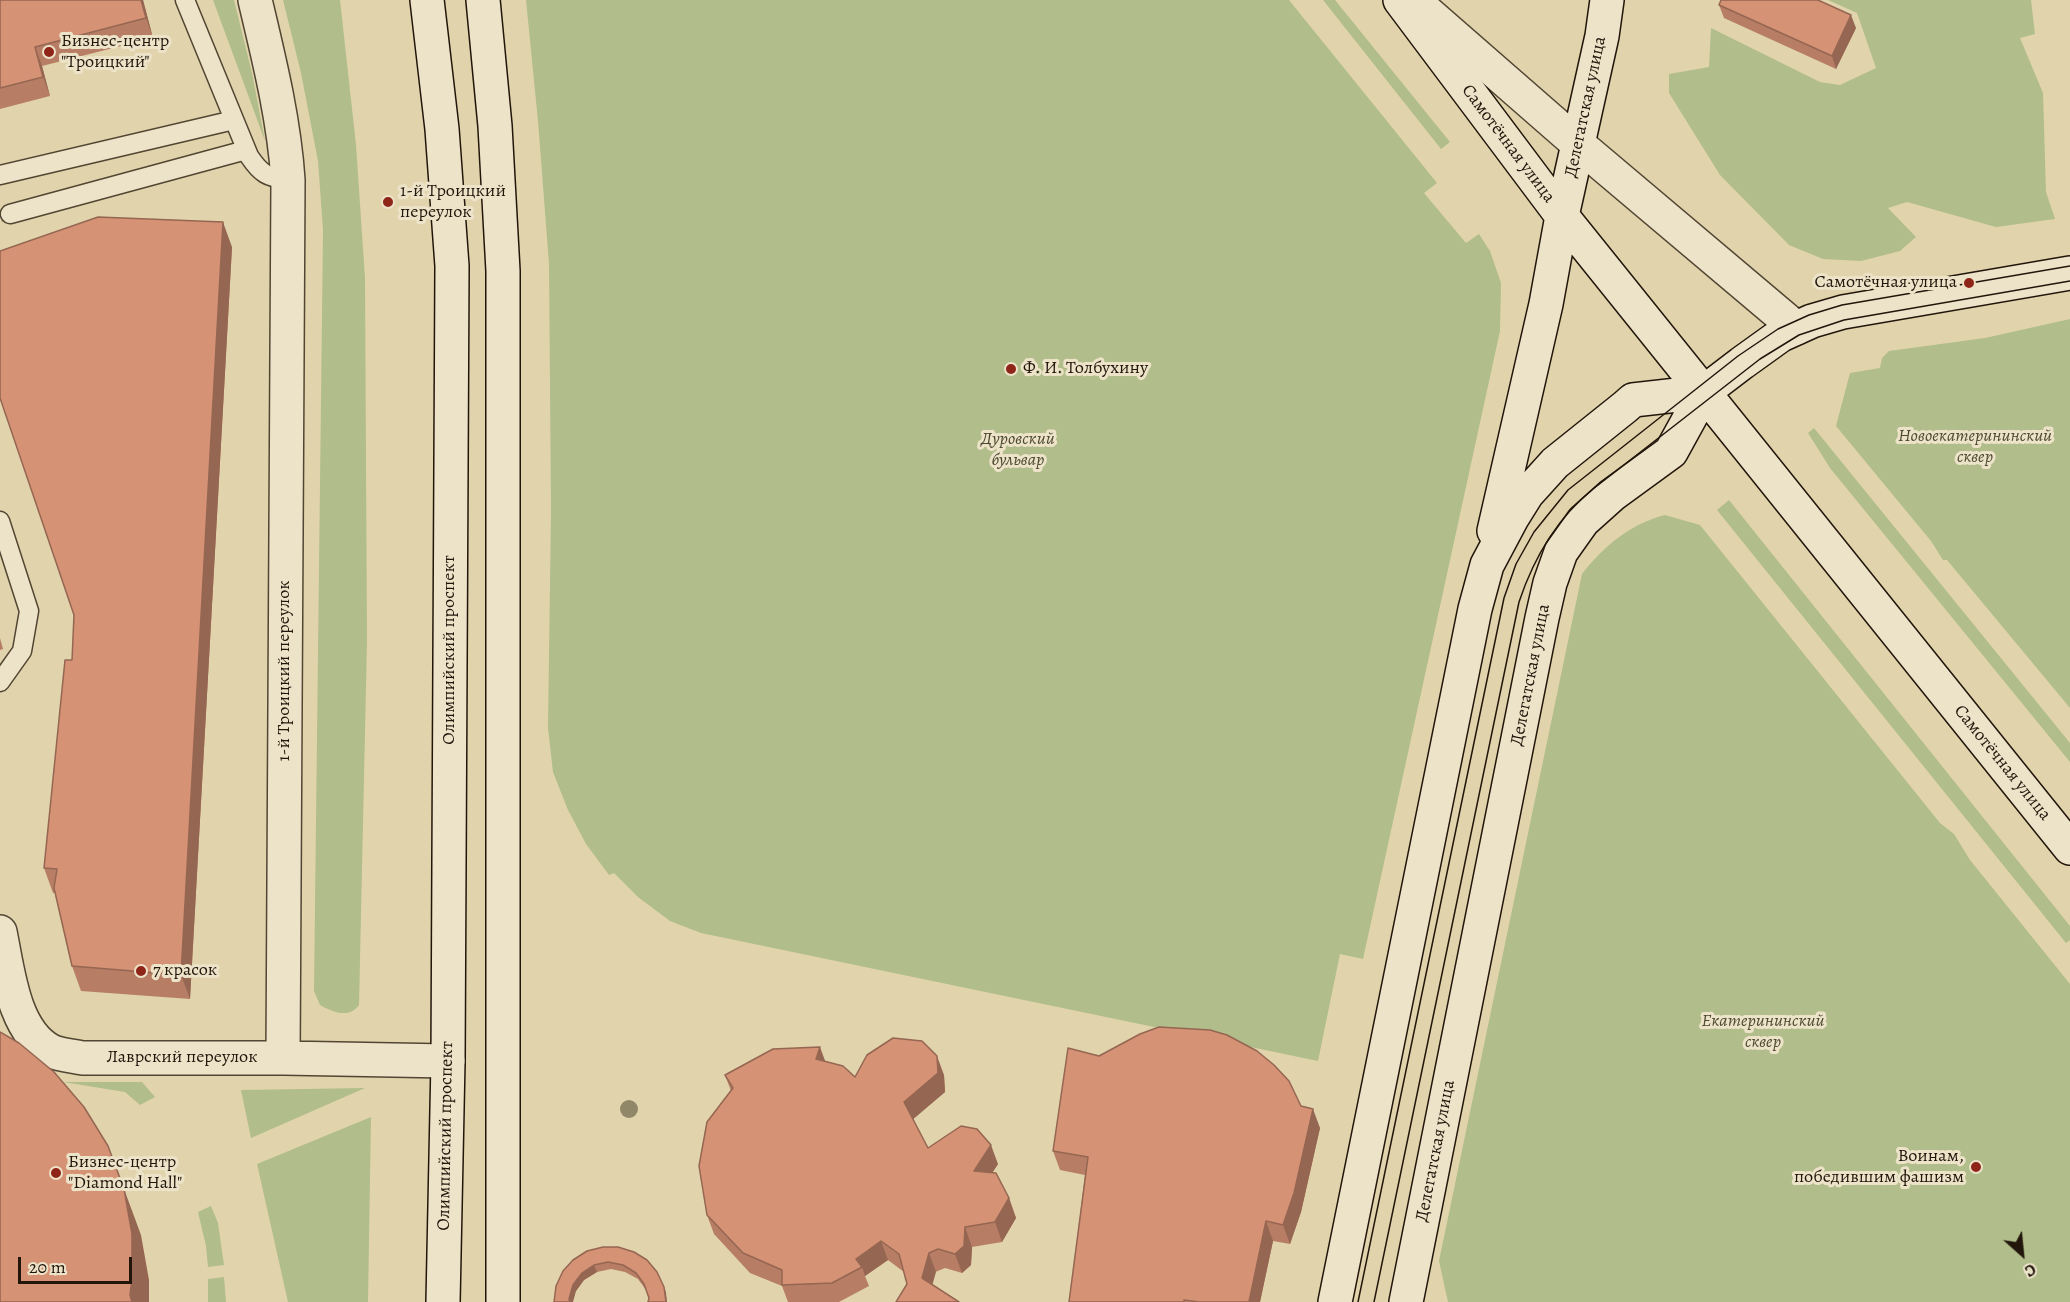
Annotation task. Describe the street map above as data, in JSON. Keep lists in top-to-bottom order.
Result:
{
  "streets": {
    "main road": [
      "Делегатская улица",
      "Самотёчная улица",
      "Олимпийский проспект",
      "1-й Троицкий переулок",
      "Лаврский переулок"
    ]
  },
  "crossings": [
    ["Делегатская улица", "Самотёчная улица"],
    ["Олимпийский проспект", "Лаврский переулок"],
    ["1-й Троицкий переулок", "Лаврский переулок"]
  ],
  "parks": ["Новоекатерининский сквер", "Дуровский бульвар", "Екатерининский сквер"],
  "places": [
    "Бизнес-центр \"Троицкий\"",
    "1-й Троицкий переулок",
    "Самотёчная улица",
    "Ф. И. Толбухину",
    "7 красок",
    "Воинам, победившим фашизм",
    "Бизнес-центр \"Diamond Hall\""
  ],
  "scale_bar": "20 m",
  "north": "bottom right"
}
